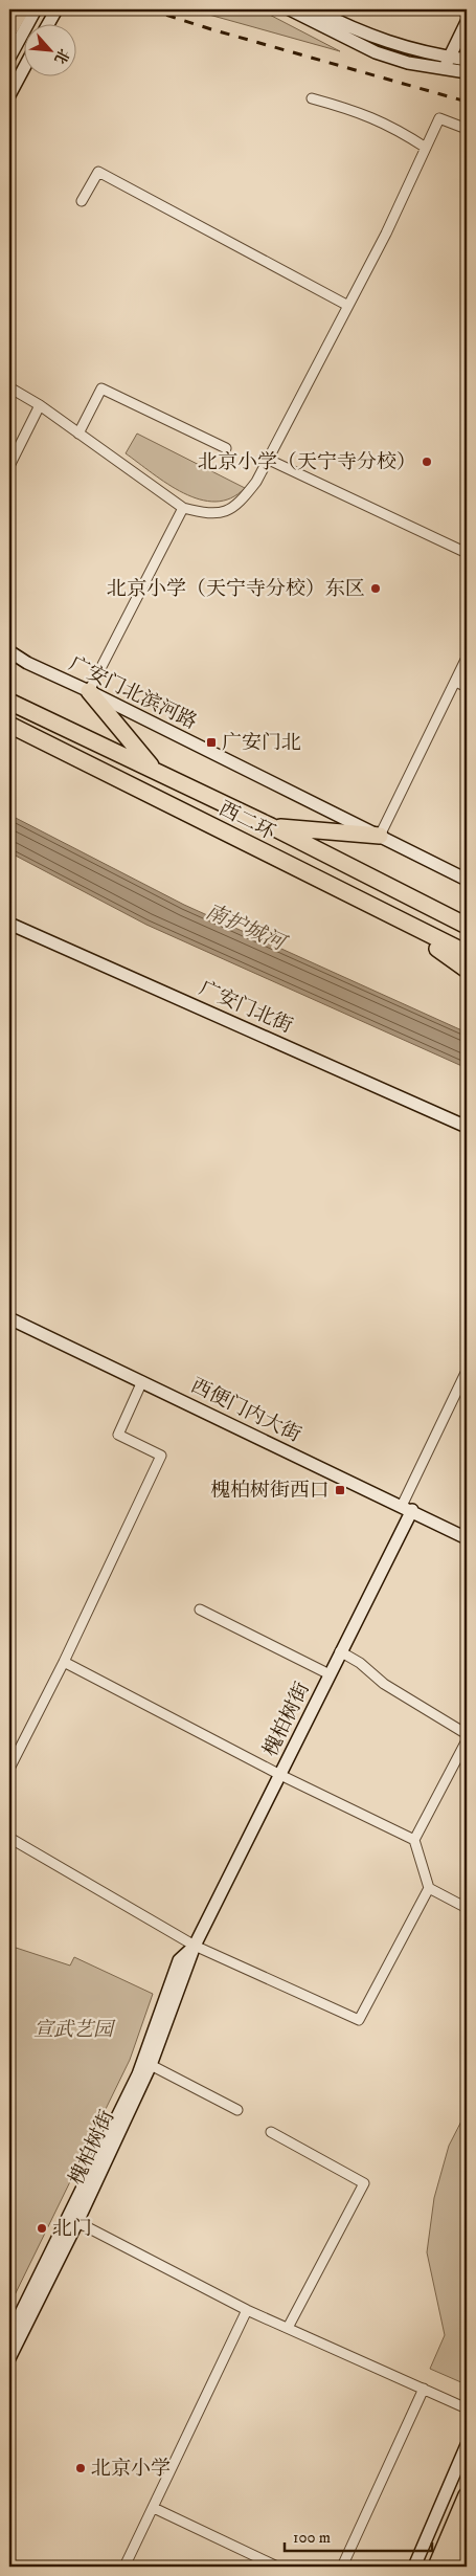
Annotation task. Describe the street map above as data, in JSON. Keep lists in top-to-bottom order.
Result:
{
  "streets": {
    "highway": ["西二环"],
    "street": [
      "广安门北滨河路",
      "广安门北街",
      "西便门内大街",
      "槐柏树街"
    ]
  },
  "crossings": [
    ["西便门内大街", "槐柏树街"]
  ],
  "water": ["南护城河"],
  "parks": ["宣武艺园"],
  "places": {
    "other": [
      "北京小学（天宁寺分校）",
      "北京小学（天宁寺分校）东区",
      "北门",
      "北京小学"
    ],
    "transit": ["广安门北", "槐柏树街西口"]
  },
  "scale_bar": "100 m",
  "north": "bottom right"
}
